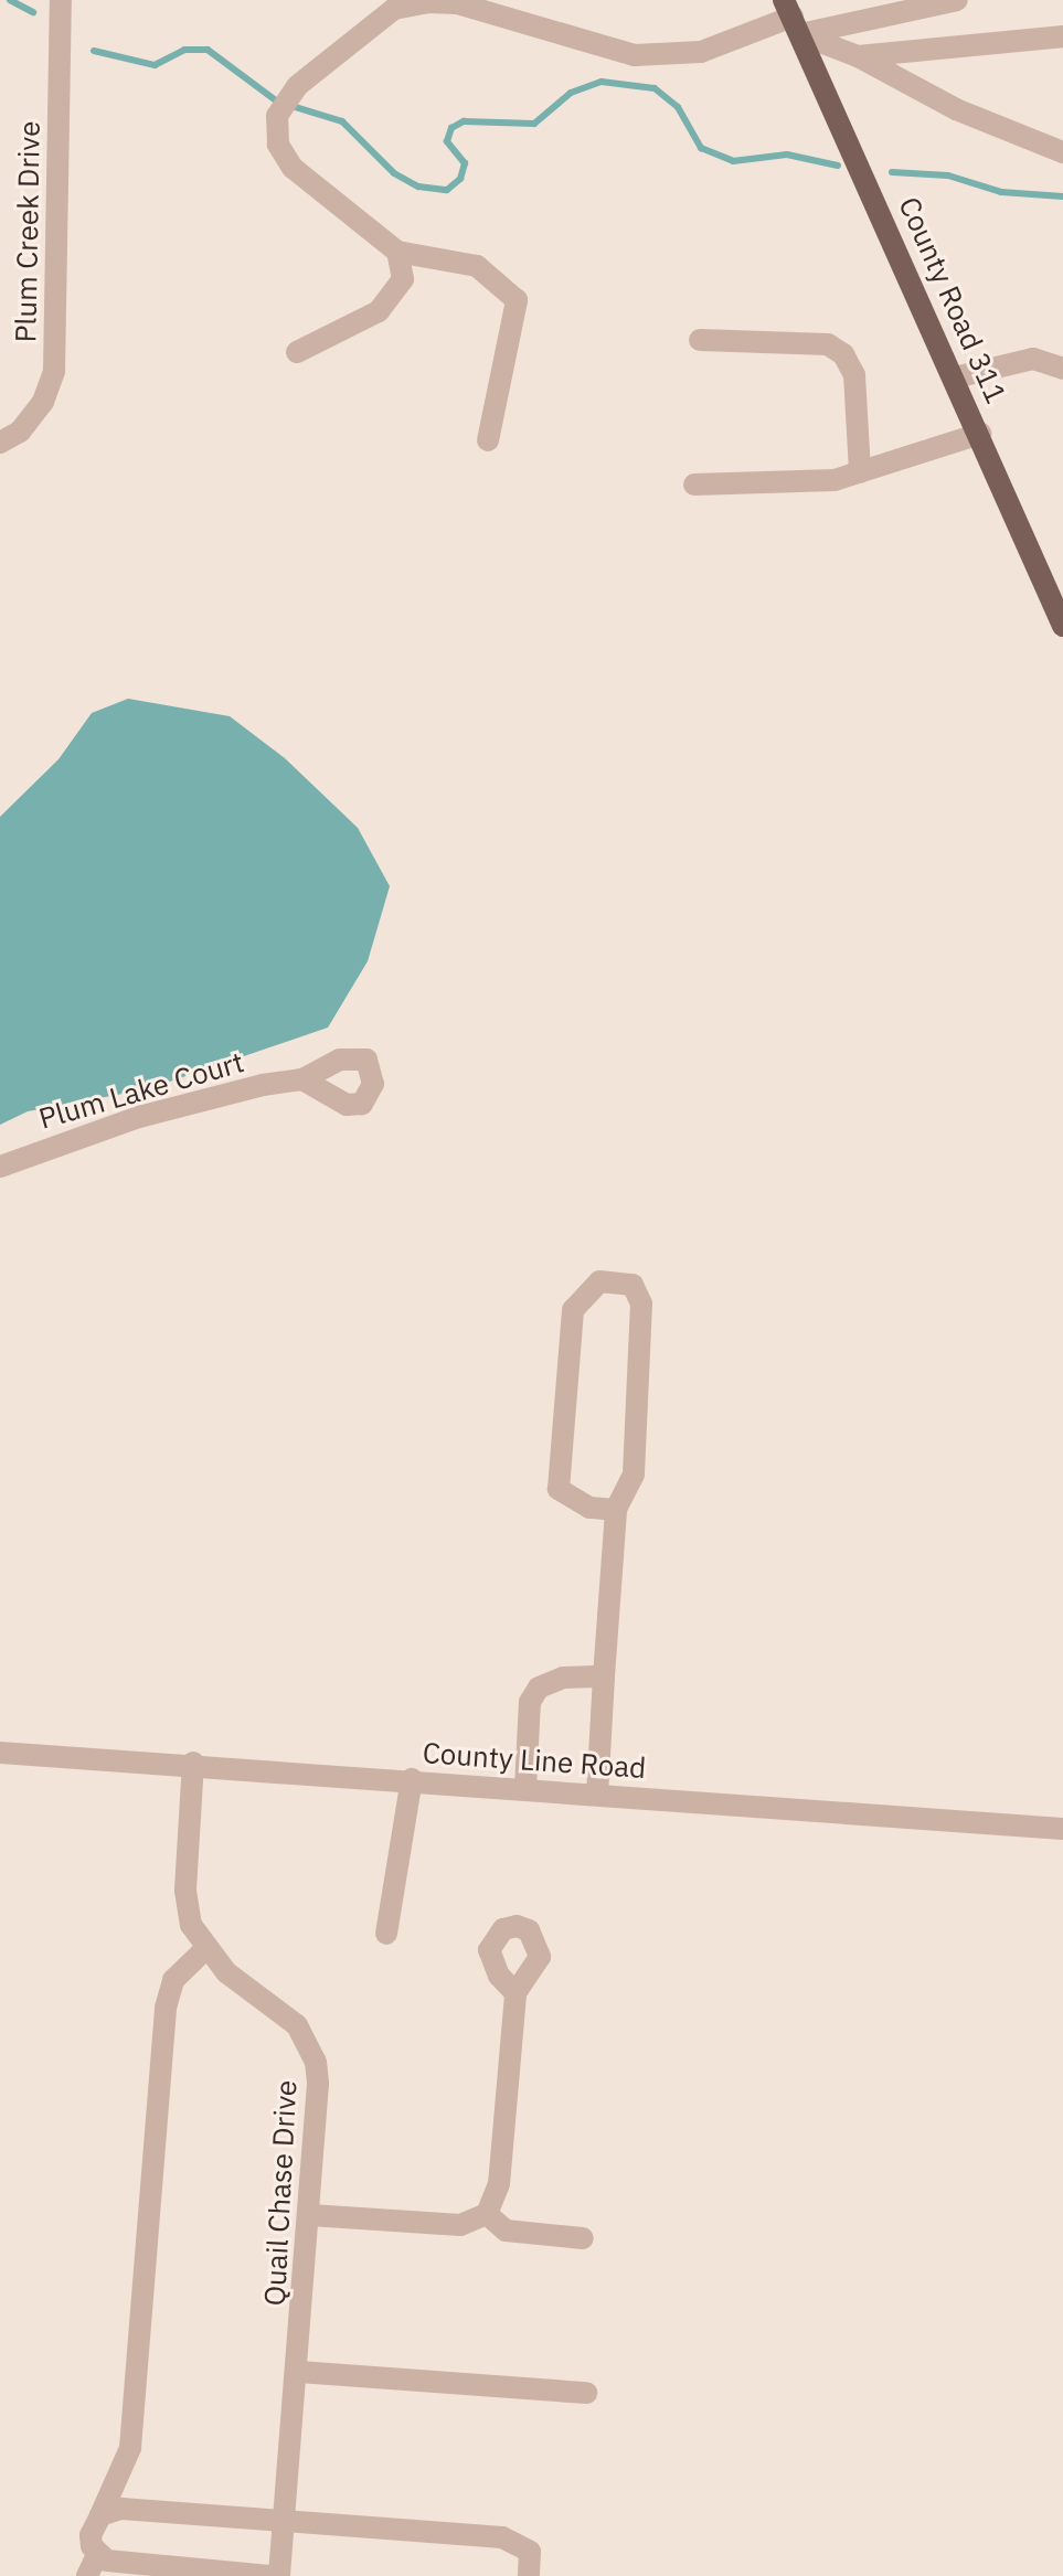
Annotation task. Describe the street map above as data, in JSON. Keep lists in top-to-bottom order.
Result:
{
  "streets": {
    "main road": ["County Road 311"],
    "street": [
      "Plum Creek Drive",
      "Plum Lake Court",
      "County Line Road",
      "Quail Chase Drive"
    ]
  },
  "crossings": [
    ["County Line Road", "Quail Chase Drive"]
  ]
}
